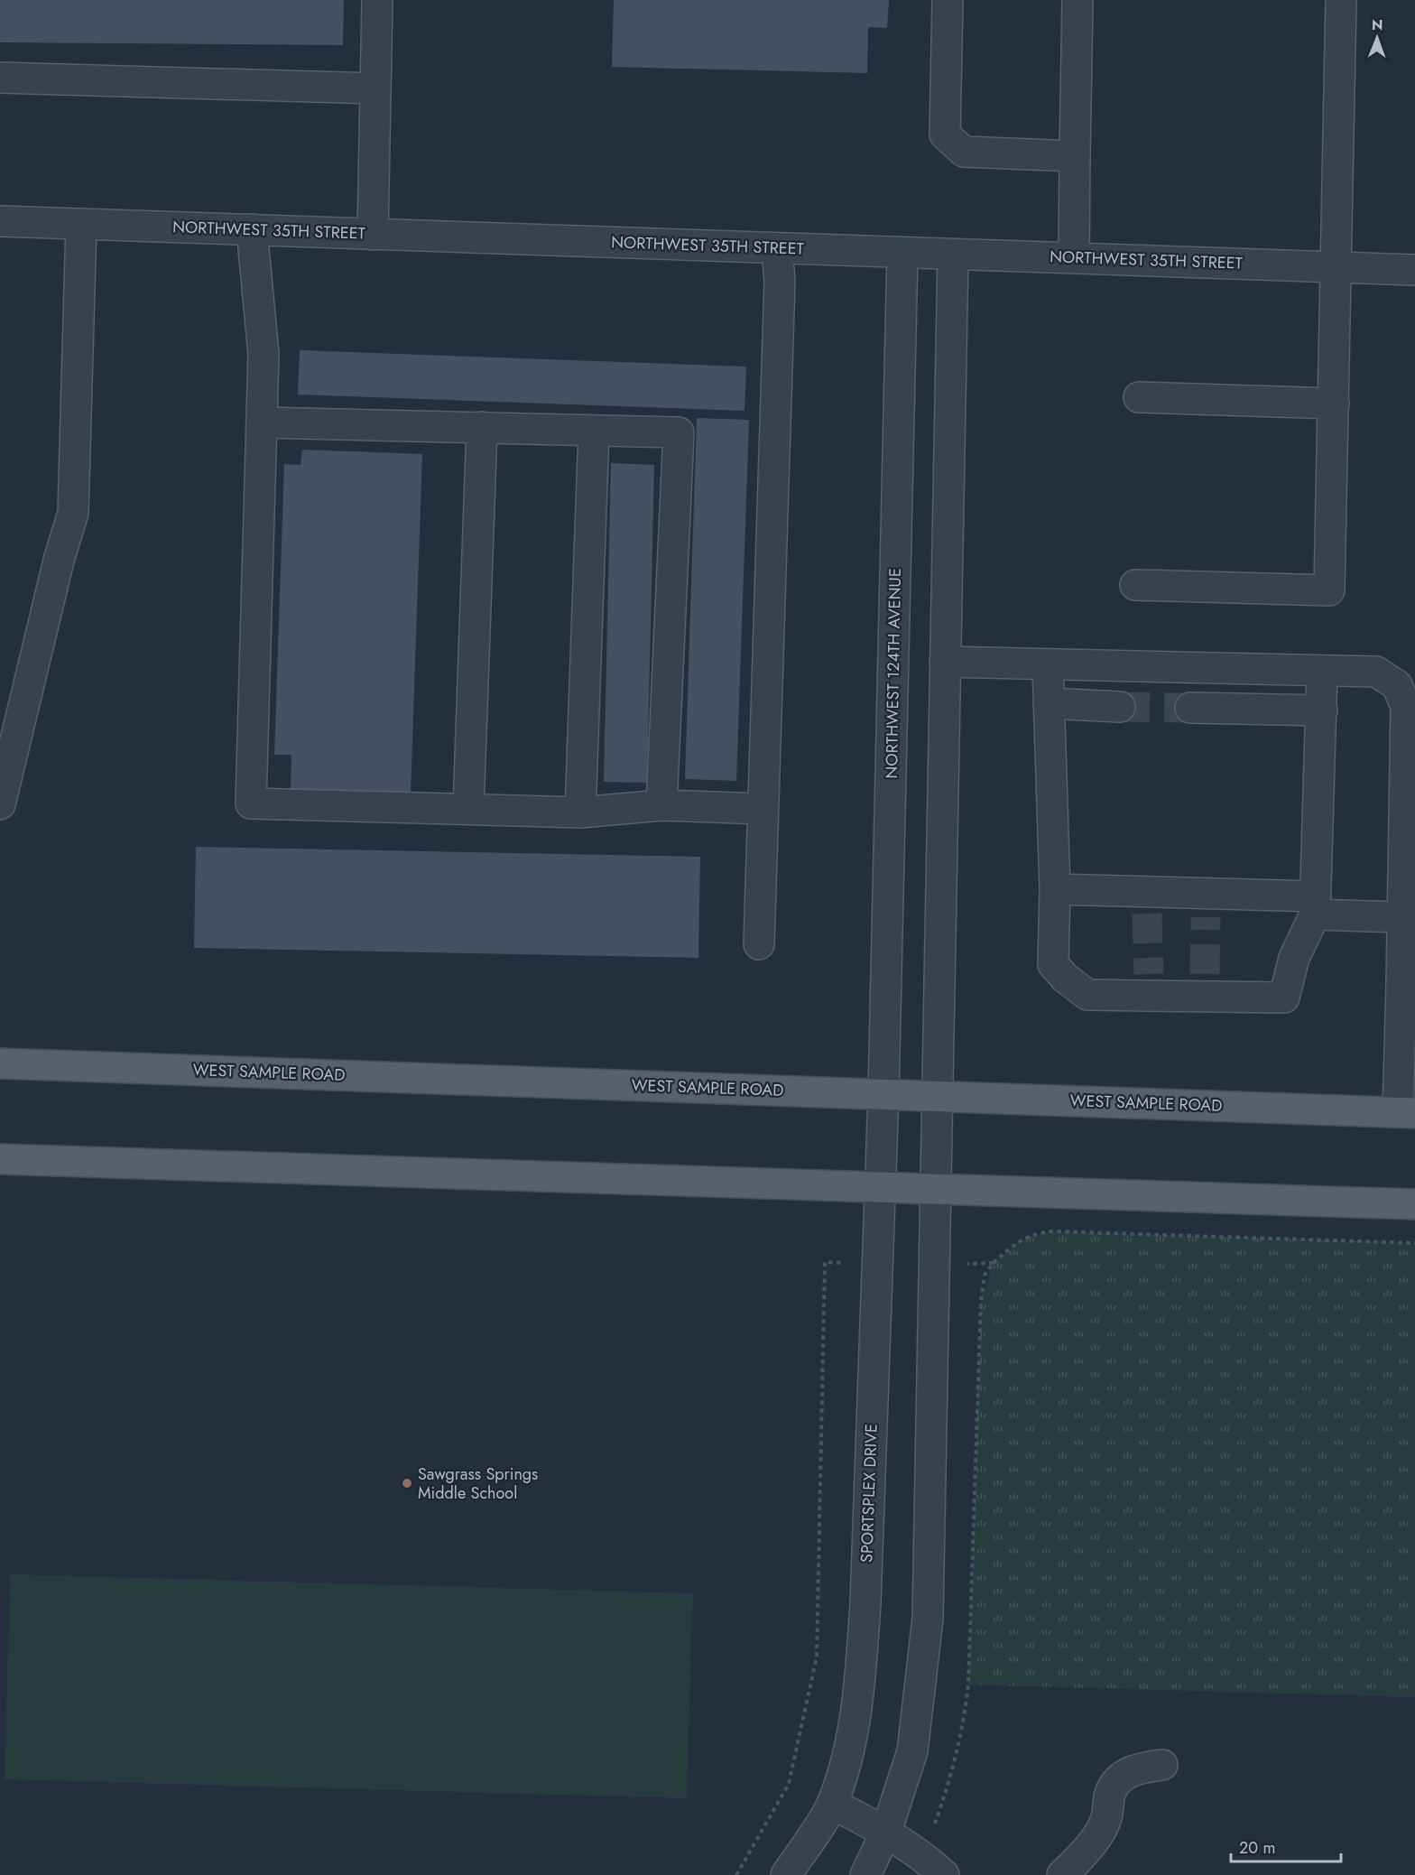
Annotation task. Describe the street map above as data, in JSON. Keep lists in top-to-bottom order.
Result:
{
  "streets": {
    "main road": ["WEST SAMPLE ROAD"],
    "street": ["NORTHWEST 35TH STREET", "NORTHWEST 124TH AVENUE", "SPORTSPLEX DRIVE"]
  },
  "crossings": [
    ["NORTHWEST 35TH STREET", "NORTHWEST 124TH AVENUE"],
    ["NORTHWEST 124TH AVENUE", "WEST SAMPLE ROAD"],
    ["NORTHWEST 124TH AVENUE", "SPORTSPLEX DRIVE"],
    ["WEST SAMPLE ROAD", "SPORTSPLEX DRIVE"]
  ],
  "places": ["Sawgrass Springs Middle School"],
  "scale_bar": "20 m",
  "north": "top"
}
